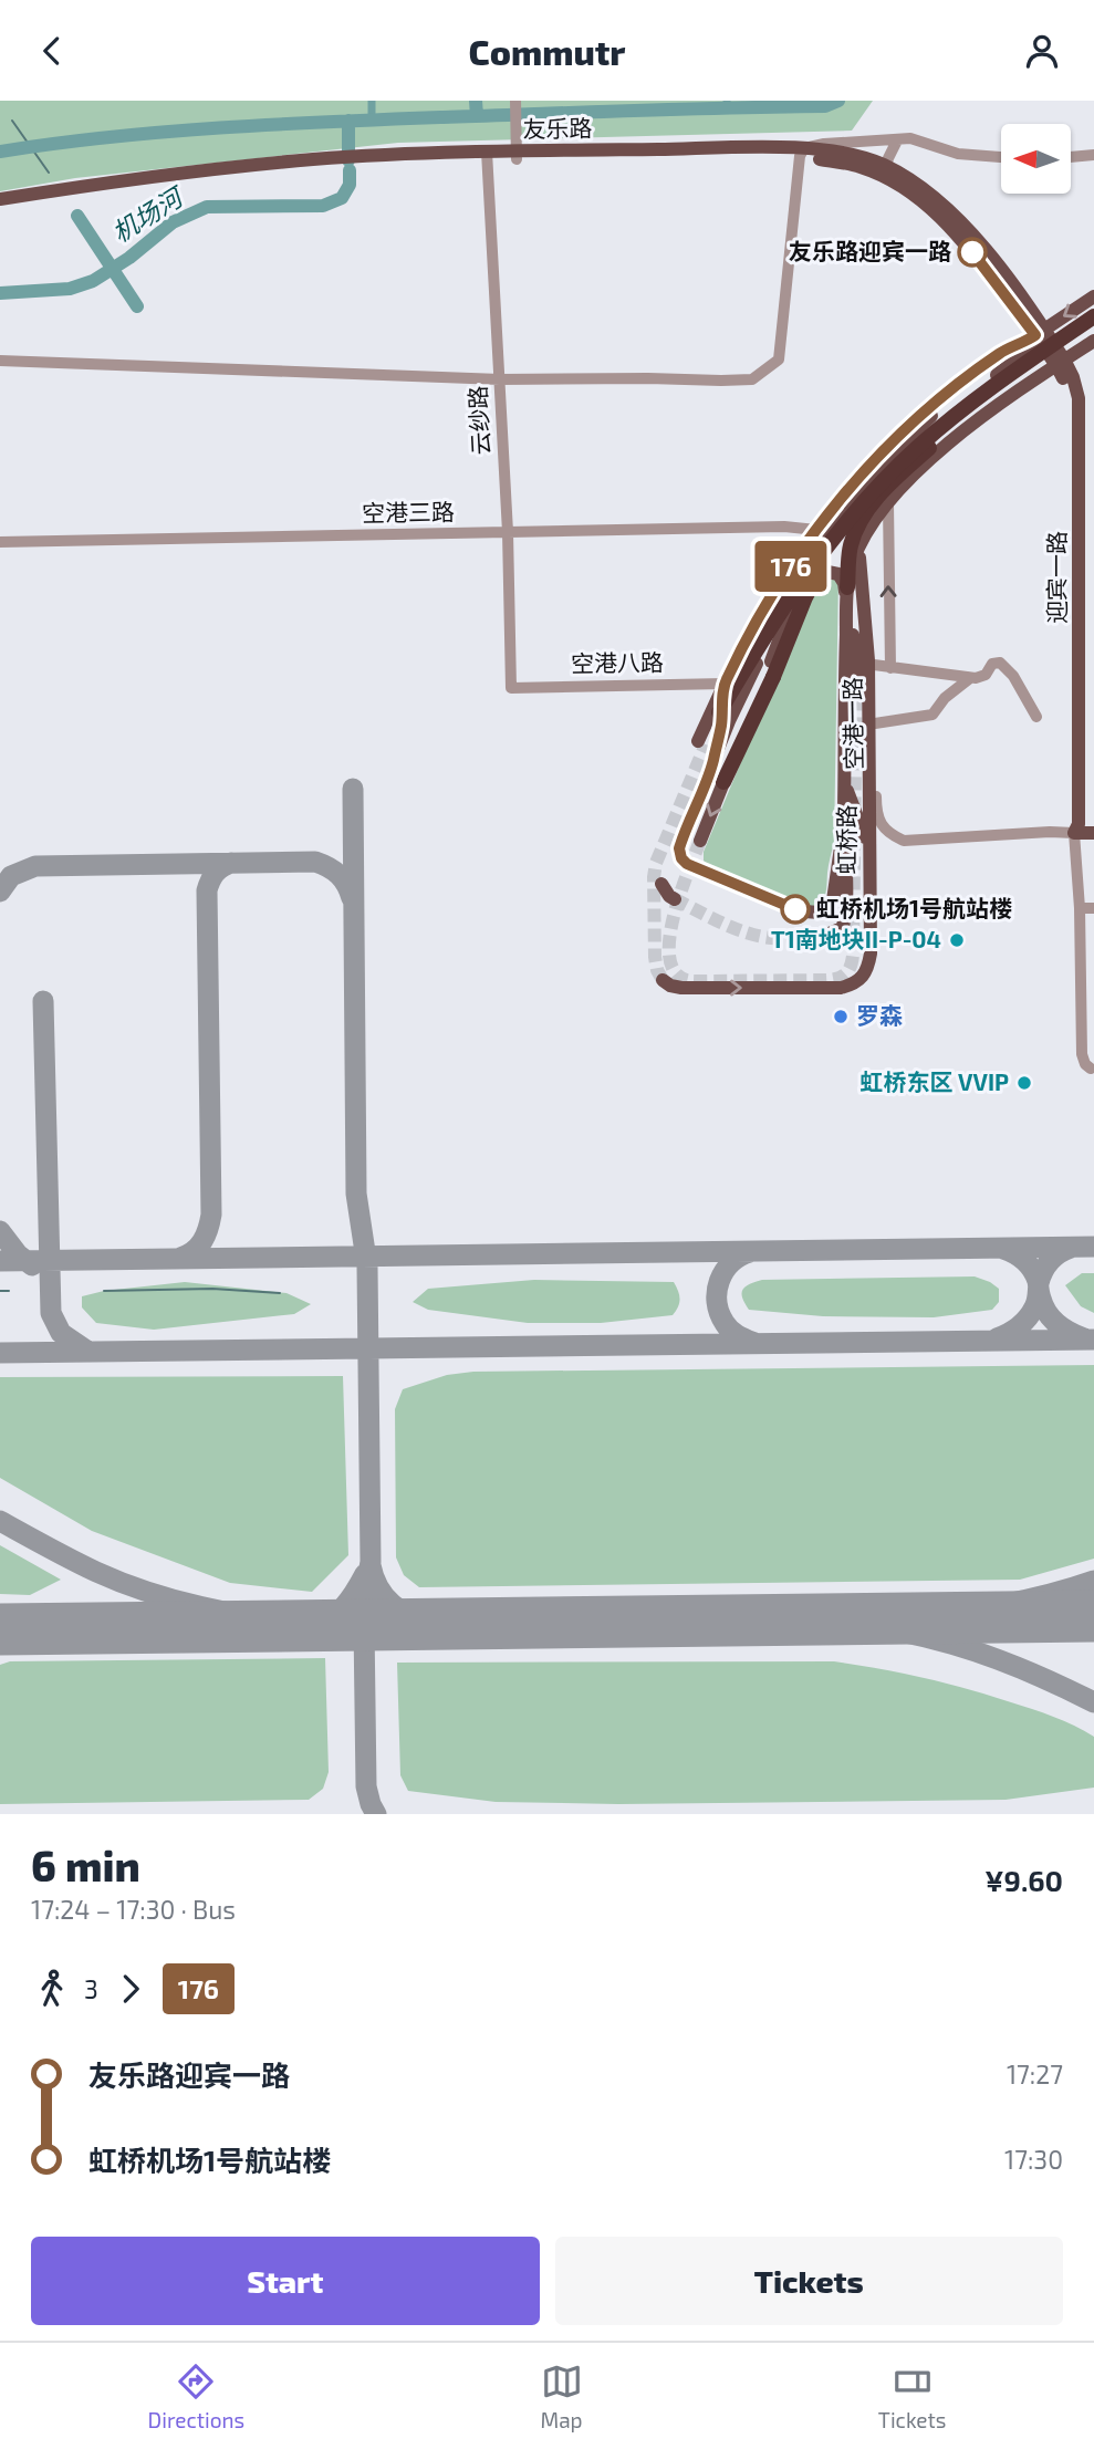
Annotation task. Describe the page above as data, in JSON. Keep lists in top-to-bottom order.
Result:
{
  "streets": {
    "main road": [
      "友乐路",
      "迎宾一路",
      "空港一路",
      "虹桥路"
    ],
    "street": ["云纱路", "空港三路", "空港八路"]
  },
  "crossings": [
    ["友乐路", "云纱路"],
    ["友乐路", "迎宾一路"],
    ["云纱路", "空港三路"],
    ["云纱路", "空港八路"],
    ["迎宾一路", "空港一路"],
    ["迎宾一路", "虹桥路"],
    ["空港一路", "虹桥路"]
  ],
  "water": ["机场河"],
  "places": [
    "友乐路迎宾一路",
    "虹桥机场1号航站楼",
    "T1南地块II-P-04",
    "罗森",
    "虹桥东区 VVIP"
  ],
  "lines": ["bus line 176"],
  "north": "left",
  "page": {
    "header": "Commutr",
    "on_map": "176",
    "heading": ["6 min", "17:24 – 17:30 · Bus", "¥9.60"],
    "legs": ["3", "176"],
    "list": [
      {
        "name": "友乐路迎宾一路",
        "value": "17:27"
      },
      {
        "name": "虹桥机场1号航站楼",
        "value": "17:30"
      }
    ],
    "buttons": ["Start", "Tickets"],
    "tabs": ["Directions", "Map", "Tickets"]
  }
}
